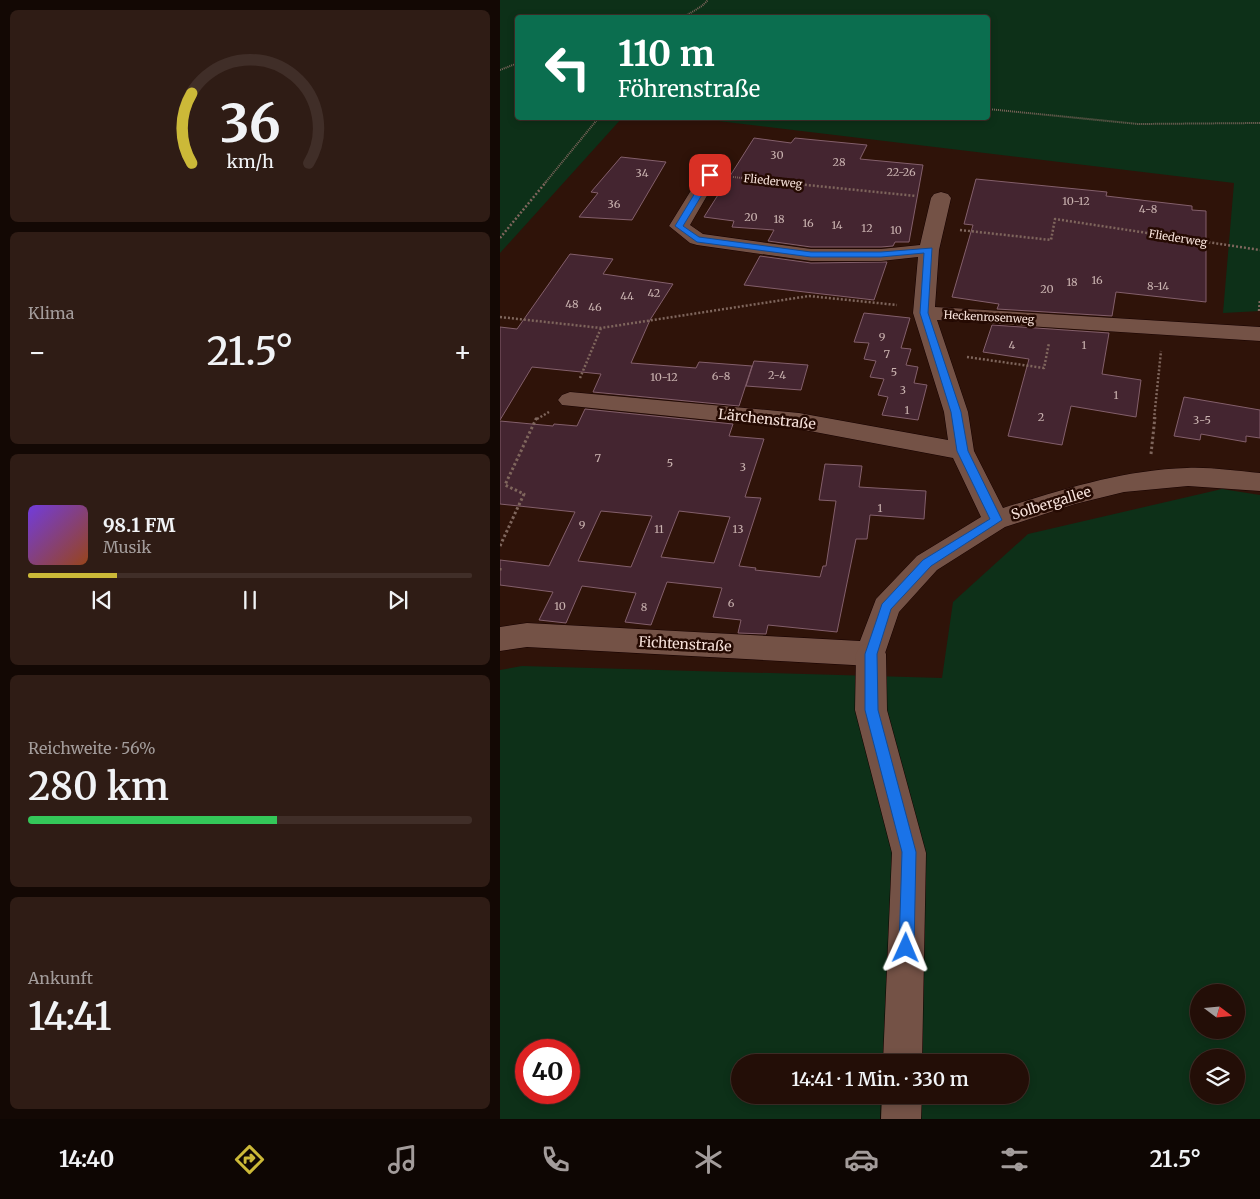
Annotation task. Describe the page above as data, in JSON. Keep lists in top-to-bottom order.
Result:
{
  "streets": {
    "street": [
      "Heckenrosenweg",
      "Lärchenstraße",
      "Solbergallee",
      "Fichtenstraße"
    ],
    "path": ["Fliederweg"]
  },
  "crossings": [
    ["Solbergallee", "Fichtenstraße"]
  ],
  "house_numbers": [
    "30",
    "28",
    "22-26",
    "34",
    "10-12",
    "36",
    "4-8",
    "20",
    "18",
    "16",
    "14",
    "12",
    "10",
    "16",
    "18",
    "8-14",
    "20",
    "42",
    "44",
    "48",
    "46",
    "9",
    "4",
    "1",
    "7",
    "5",
    "2-4",
    "6-8",
    "10-12",
    "3",
    "1",
    "1",
    "2",
    "3-5",
    "7",
    "5",
    "3",
    "1",
    "9",
    "11",
    "13",
    "6",
    "10",
    "8"
  ],
  "north": "right",
  "page": {
    "turn": ["110 m", "Föhrenstraße"],
    "tile": [
      "Klima",
      ["Reichweite · 56%", "280 km"],
      ["Ankunft", "14:41"]
    ],
    "heat": ["−", "21.5°", "+"],
    "song": ["98.1 FM", "Musik"],
    "limit": "40",
    "trip": "14:41 · 1 Min. · 330 m",
    "tabs": ["14:40", "21.5°"],
    "gauge": ["36", "km/h"]
  }
}
